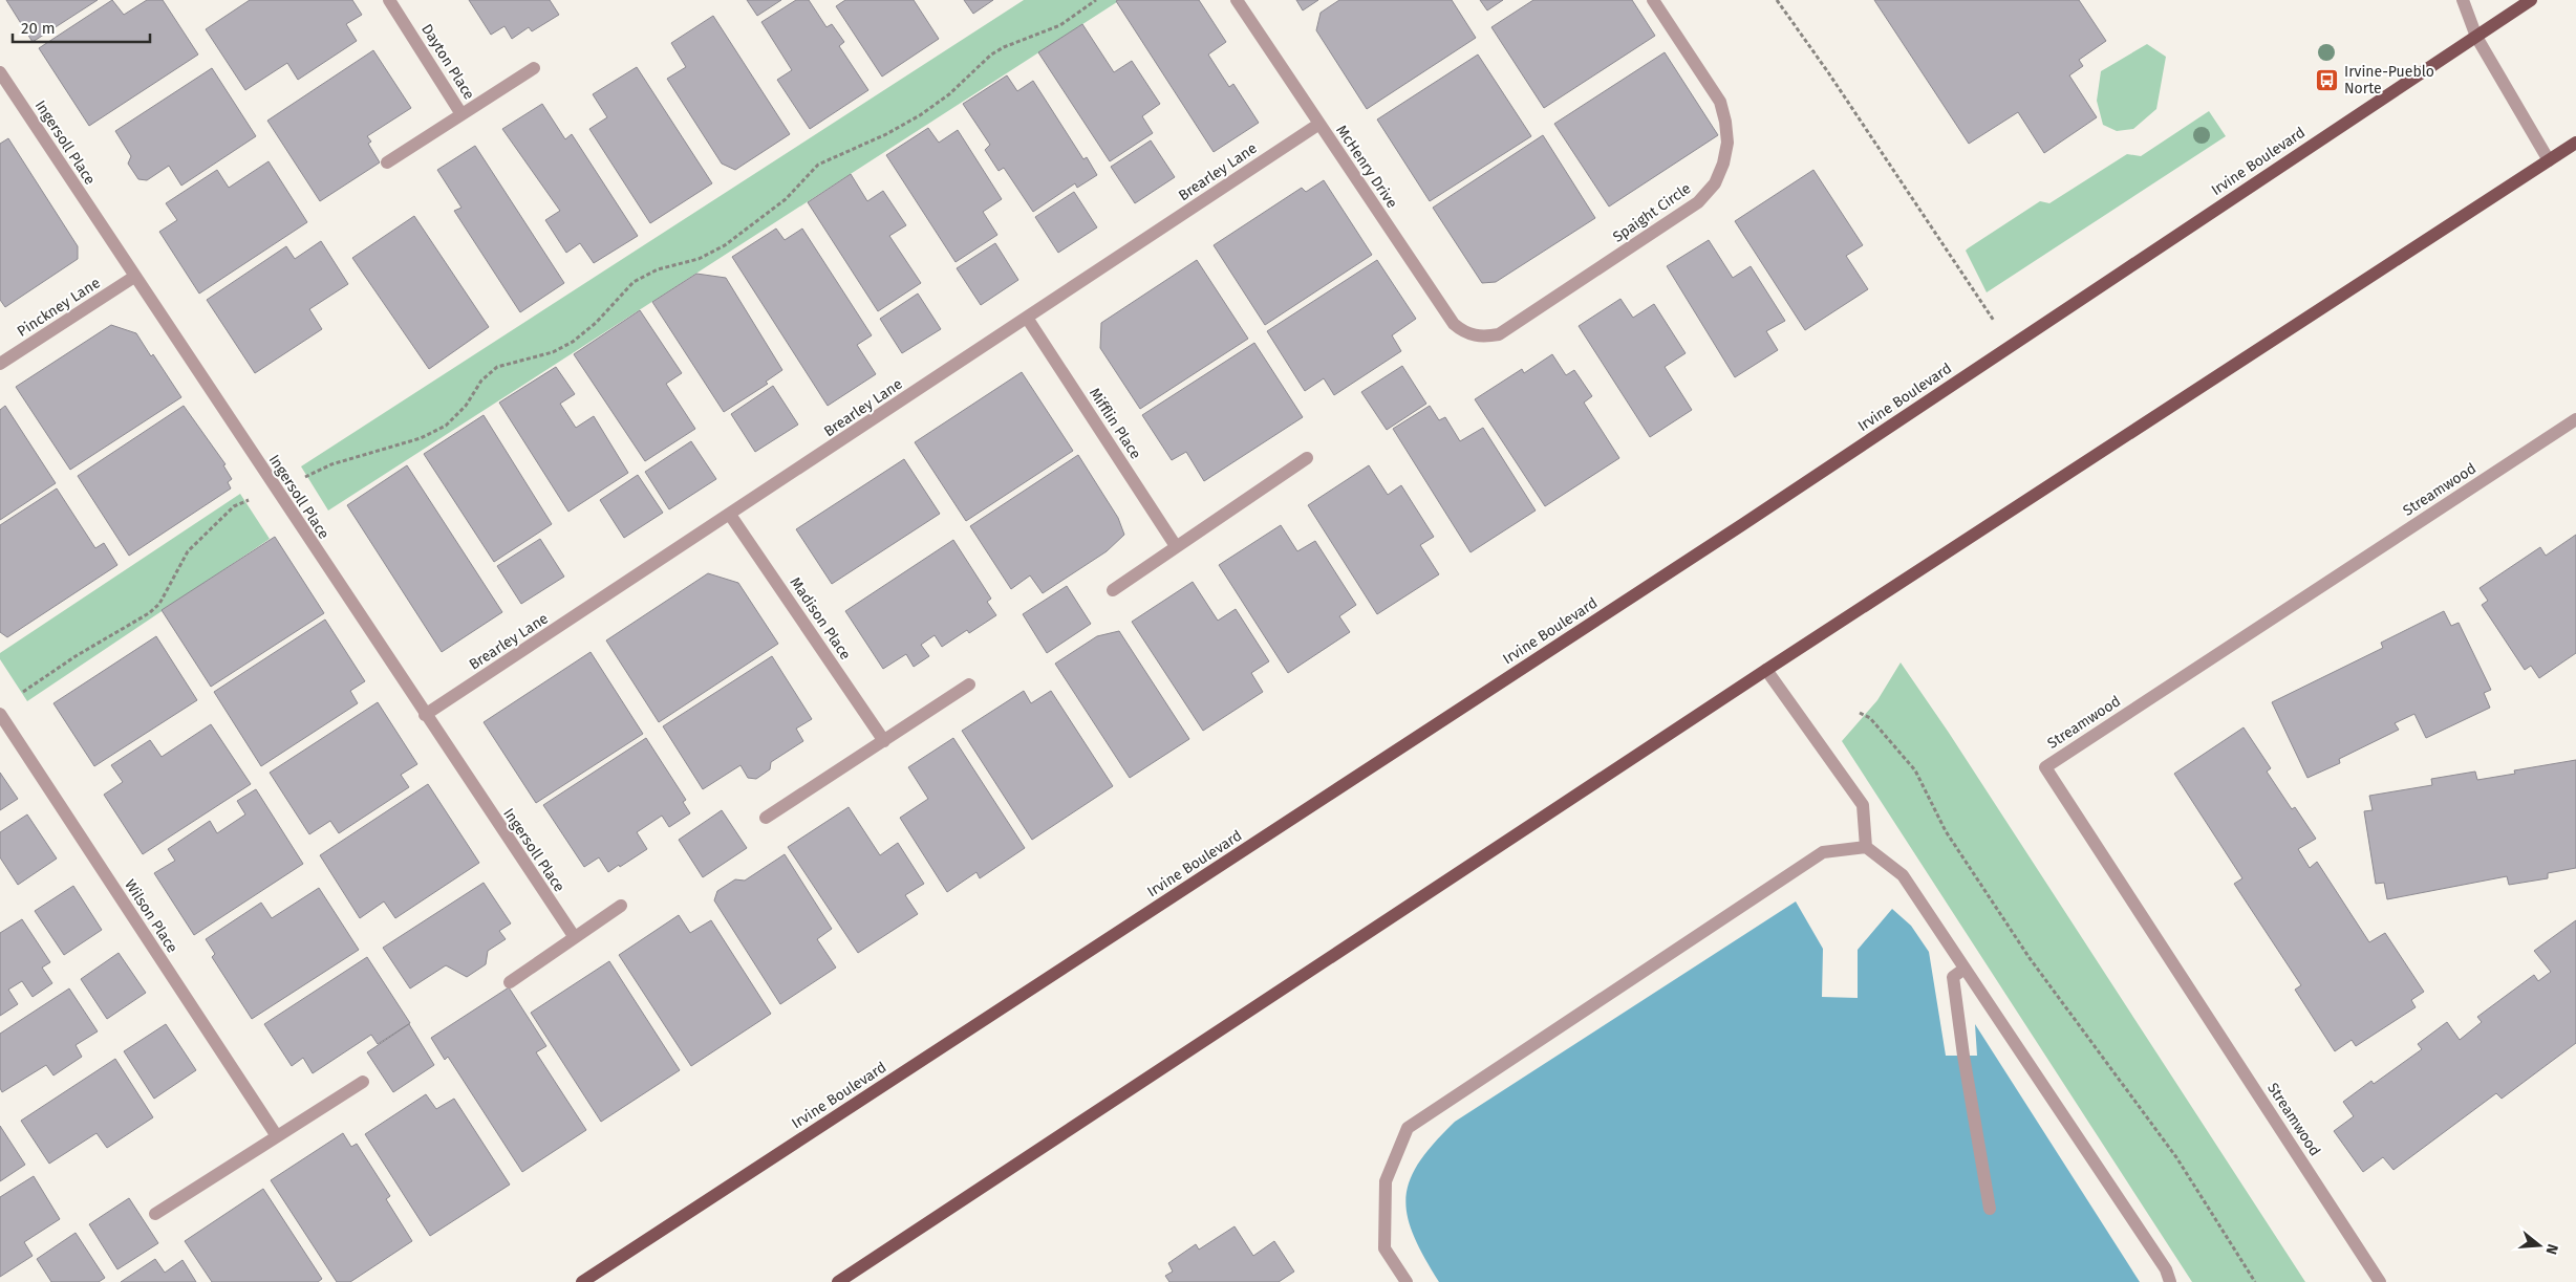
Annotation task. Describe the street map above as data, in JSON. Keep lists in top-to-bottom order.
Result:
{
  "streets": {
    "main road": ["Irvine Boulevard"],
    "street": [
      "Dayton Place",
      "Ingersoll Place",
      "McHenry Drive",
      "Brearley Lane",
      "Spaight Circle",
      "Pinckney Lane",
      "Mifflin Place",
      "Streamwood",
      "Madison Place",
      "Wilson Place"
    ]
  },
  "crossings": [
    ["Ingersoll Place", "Brearley Lane"],
    ["Ingersoll Place", "Pinckney Lane"],
    ["McHenry Drive", "Brearley Lane"],
    ["McHenry Drive", "Spaight Circle"],
    ["Brearley Lane", "Mifflin Place"],
    ["Brearley Lane", "Madison Place"]
  ],
  "places": {
    "bus stop": ["Irvine-Pueblo Norte"]
  },
  "scale_bar": "20 m",
  "north": "right"
}
